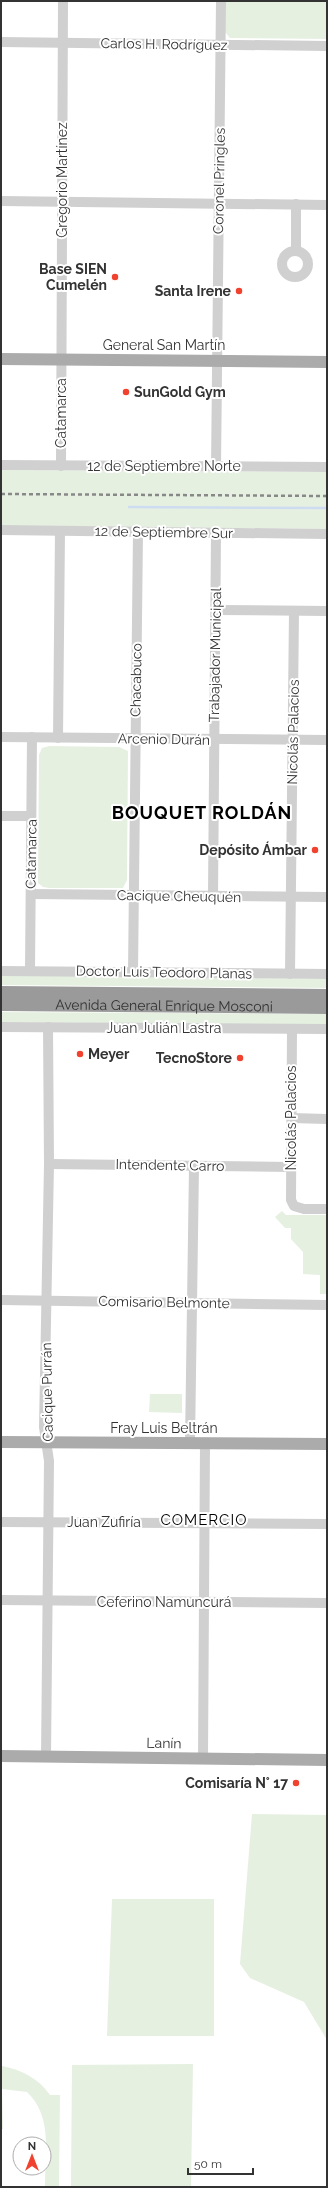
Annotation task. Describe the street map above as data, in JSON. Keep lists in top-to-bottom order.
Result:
{
  "streets": {
    "highway": ["Avenida General Enrique Mosconi"],
    "main road": ["General San Martín", "Fray Luis Beltrán", "Lanín"],
    "street": [
      "Carlos H. Rodríguez",
      "Gregorio Martínez",
      "Coronel Pringles",
      "Catamarca",
      "12 de Septiembre Norte",
      "12 de Septiembre Sur",
      "Trabajador Municipal",
      "Chacabuco",
      "Nicolás Palacios",
      "Arcenio Durán",
      "Cacique Cheuquén",
      "Doctor Luis Teodoro Planas",
      "Juan Julián Lastra",
      "Intendente Carro",
      "Comisario Belmonte",
      "Cacique Purrán",
      "Juan Zufiría",
      "Ceferino Namuncurá"
    ]
  },
  "crossings": [
    ["Carlos H. Rodríguez", "Gregorio Martínez"],
    ["Carlos H. Rodríguez", "Coronel Pringles"],
    ["Gregorio Martínez", "General San Martín"],
    ["Gregorio Martínez", "Catamarca"],
    ["Coronel Pringles", "General San Martín"],
    ["General San Martín", "Catamarca"],
    ["Catamarca", "12 de Septiembre Norte"],
    ["Catamarca", "Arcenio Durán"],
    ["Catamarca", "Cacique Cheuquén"],
    ["Catamarca", "Doctor Luis Teodoro Planas"],
    ["12 de Septiembre Sur", "Trabajador Municipal"],
    ["12 de Septiembre Sur", "Chacabuco"],
    ["Trabajador Municipal", "Arcenio Durán"],
    ["Trabajador Municipal", "Cacique Cheuquén"],
    ["Chacabuco", "Arcenio Durán"],
    ["Chacabuco", "Cacique Cheuquén"],
    ["Chacabuco", "Doctor Luis Teodoro Planas"],
    ["Nicolás Palacios", "Arcenio Durán"],
    ["Nicolás Palacios", "Cacique Cheuquén"],
    ["Nicolás Palacios", "Doctor Luis Teodoro Planas"],
    ["Nicolás Palacios", "Juan Julián Lastra"],
    ["Nicolás Palacios", "Intendente Carro"],
    ["Juan Julián Lastra", "Cacique Purrán"],
    ["Intendente Carro", "Cacique Purrán"],
    ["Comisario Belmonte", "Cacique Purrán"],
    ["Cacique Purrán", "Fray Luis Beltrán"],
    ["Cacique Purrán", "Juan Zufiría"],
    ["Cacique Purrán", "Ceferino Namuncurá"],
    ["Cacique Purrán", "Lanín"]
  ],
  "districts": ["BOUQUET ROLDÁN", "COMERCIO"],
  "places": [
    "Base SIEN Cumelén",
    "Santa Irene",
    "SunGold Gym",
    "Depósito Ámbar",
    "Meyer",
    "TecnoStore",
    "Comisaría N° 17"
  ],
  "scale_bar": "50 m",
  "north": "top"
}
